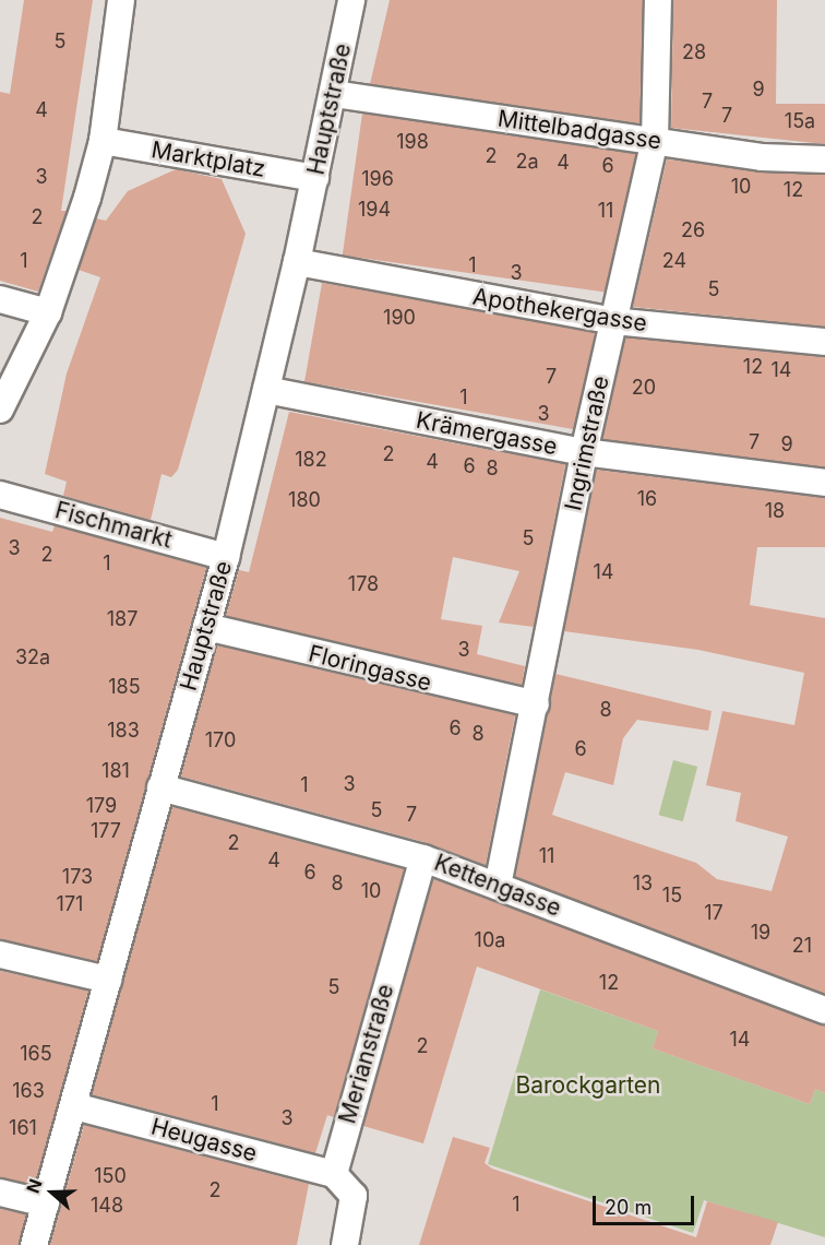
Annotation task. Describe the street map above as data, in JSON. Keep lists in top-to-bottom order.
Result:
{
  "streets": {
    "street": [
      "Hauptstraße",
      "Mittelbadgasse",
      "Marktplatz",
      "Apothekergasse",
      "Krämergasse",
      "Ingrimstraße",
      "Fischmarkt",
      "Floringasse",
      "Kettengasse",
      "Merianstraße",
      "Heugasse"
    ]
  },
  "crossings": [
    ["Hauptstraße", "Mittelbadgasse"],
    ["Hauptstraße", "Marktplatz"],
    ["Hauptstraße", "Apothekergasse"],
    ["Hauptstraße", "Krämergasse"],
    ["Hauptstraße", "Fischmarkt"],
    ["Hauptstraße", "Floringasse"],
    ["Hauptstraße", "Kettengasse"],
    ["Hauptstraße", "Heugasse"],
    ["Mittelbadgasse", "Ingrimstraße"],
    ["Apothekergasse", "Ingrimstraße"],
    ["Krämergasse", "Ingrimstraße"],
    ["Ingrimstraße", "Floringasse"],
    ["Ingrimstraße", "Kettengasse"],
    ["Kettengasse", "Merianstraße"],
    ["Merianstraße", "Heugasse"]
  ],
  "parks": ["Barockgarten"],
  "house_numbers": [
    "5",
    "28",
    "9",
    "7",
    "4",
    "7",
    "15a",
    "198",
    "2",
    "2a",
    "4",
    "6",
    "3",
    "196",
    "10",
    "12",
    "194",
    "11",
    "2",
    "26",
    "1",
    "24",
    "1",
    "3",
    "5",
    "190",
    "12",
    "14",
    "7",
    "20",
    "1",
    "3",
    "7",
    "9",
    "2",
    "182",
    "4",
    "6",
    "8",
    "16",
    "180",
    "18",
    "5",
    "3",
    "2",
    "1",
    "14",
    "178",
    "187",
    "3",
    "32a",
    "185",
    "8",
    "6",
    "183",
    "8",
    "170",
    "6",
    "181",
    "3",
    "1",
    "179",
    "5",
    "7",
    "177",
    "2",
    "11",
    "4",
    "6",
    "173",
    "8",
    "13",
    "10",
    "15",
    "171",
    "17",
    "19",
    "10a",
    "21",
    "12",
    "5",
    "14",
    "2",
    "165",
    "163",
    "1",
    "3",
    "161",
    "150",
    "2",
    "1",
    "148"
  ],
  "scale_bar": "20 m",
  "north": "left"
}
